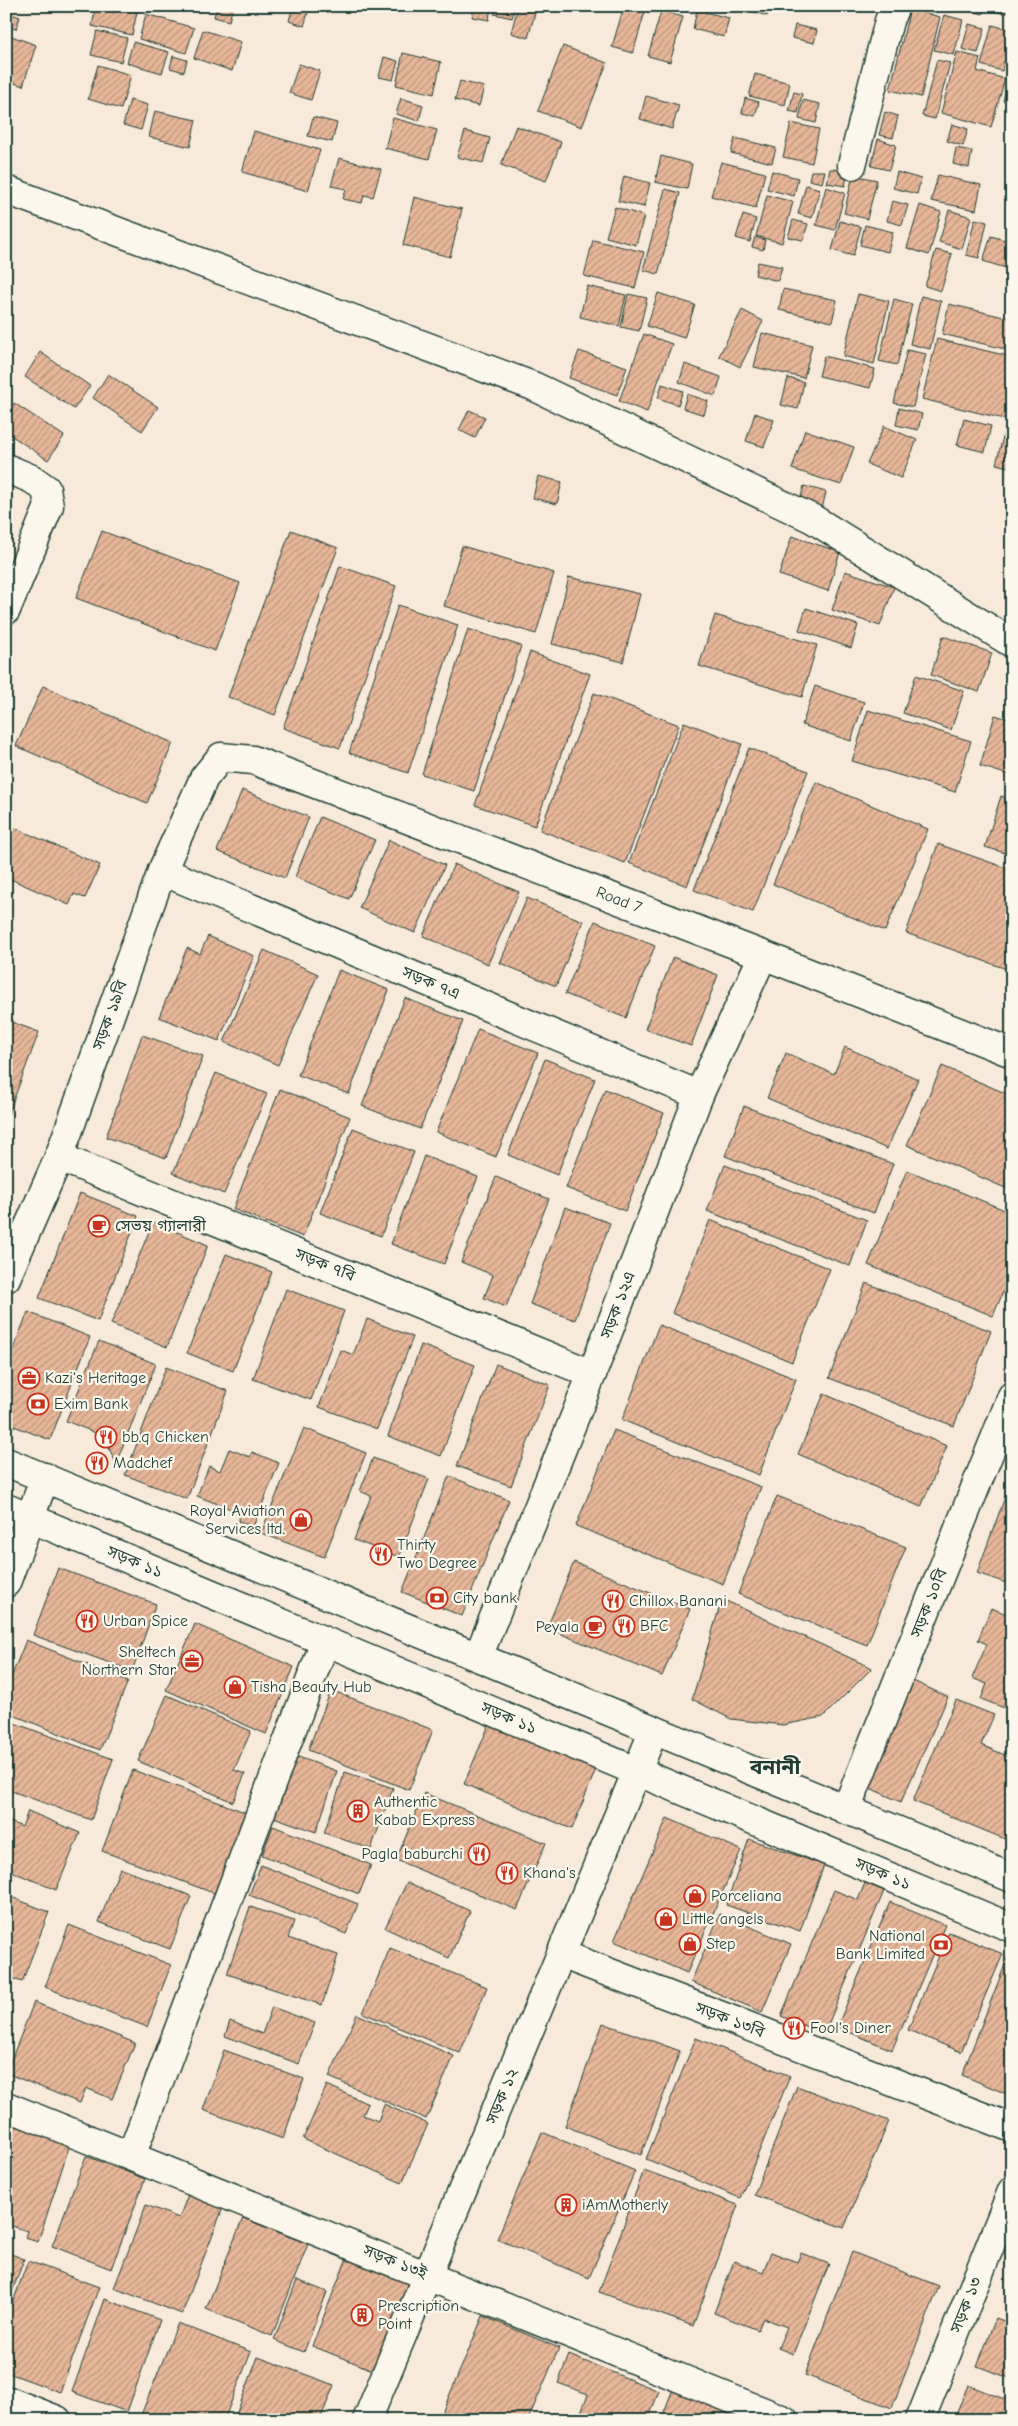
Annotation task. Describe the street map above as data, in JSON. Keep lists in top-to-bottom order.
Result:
{
  "streets": {
    "street": [
      "Road 7",
      "সড়ক ৭এ",
      "সড়ক ১৯বি",
      "সড়ক ৭বি",
      "সড়ক ১২এ",
      "সড়ক ১১",
      "সড়ক ১০বি",
      "সড়ক ১৩বি",
      "সড়ক ১২",
      "সড়ক ১৩ই",
      "সড়ক ১৩"
    ]
  },
  "crossings": [
    ["Road 7", "সড়ক ১৯বি"],
    ["Road 7", "সড়ক ১২এ"],
    ["সড়ক ৭এ", "সড়ক ১৯বি"],
    ["সড়ক ৭এ", "সড়ক ১২এ"],
    ["সড়ক ১৯বি", "সড়ক ৭বি"],
    ["সড়ক ৭বি", "সড়ক ১২এ"],
    ["সড়ক ১১", "সড়ক ১২"],
    ["সড়ক ১৩বি", "সড়ক ১২"],
    ["সড়ক ১২", "সড়ক ১৩ই"]
  ],
  "districts": ["বনানী"],
  "places": {
    "cafe": ["সেভয় গ্যালারী", "Peyala"],
    "office": ["Kazi's Heritage", "Sheltech Northern Star"],
    "bank": ["Exim Bank", "City bank", "National Bank Limited"],
    "restaurant": [
      "bb.q Chicken",
      "Madchef",
      "Thirty Two Degree",
      "Chillox Banani",
      "Urban Spice",
      "BFC",
      "Pagla baburchi",
      "Khana's",
      "Fool's Diner"
    ],
    "shop": [
      "Royal Aviation Services ltd.",
      "Tisha Beauty Hub",
      "Porceliana",
      "Little angels",
      "Step"
    ],
    "building": ["Authentic Kabab Express", "iAmMotherly", "Prescription Point"]
  }
}
